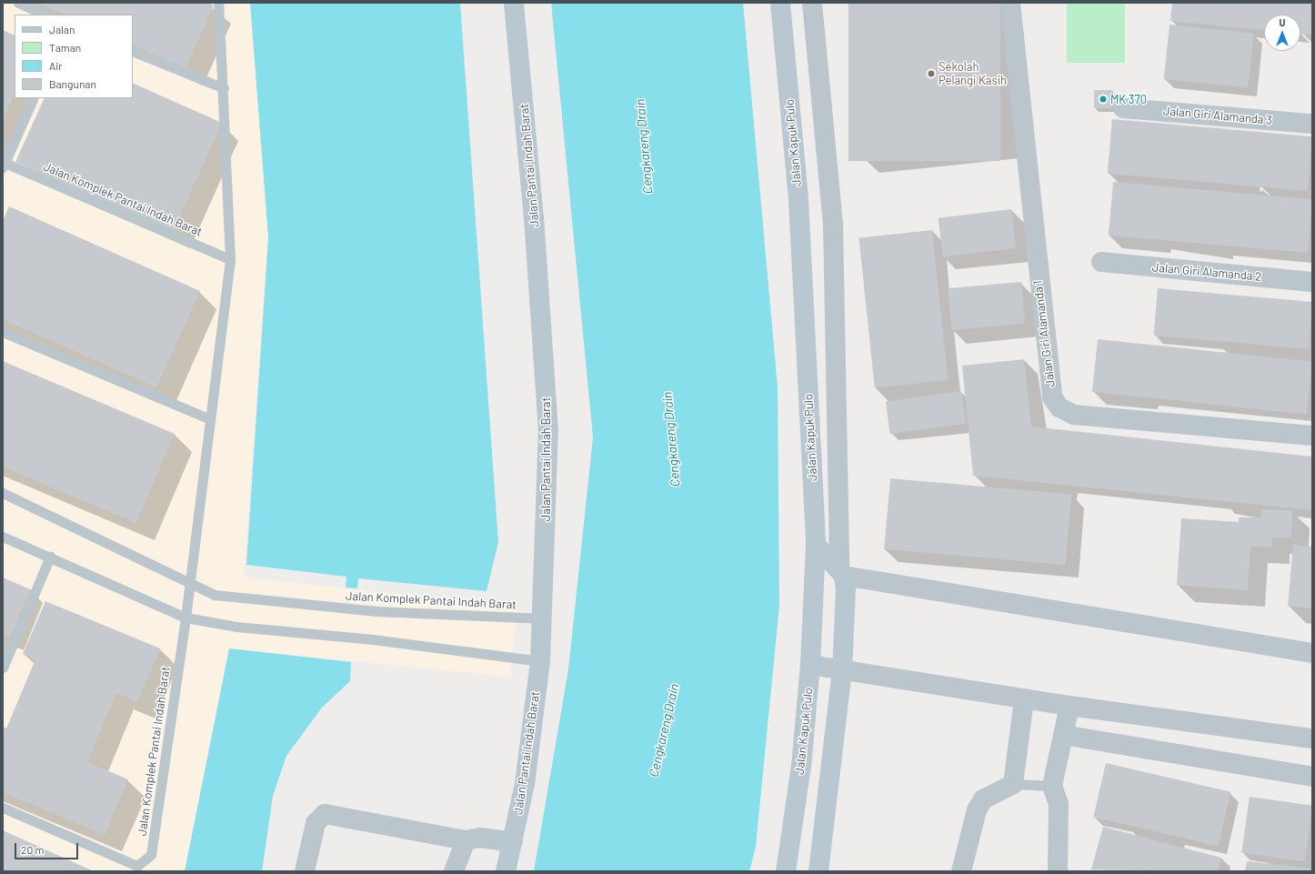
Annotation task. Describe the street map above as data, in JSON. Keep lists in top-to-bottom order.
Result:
{
  "streets": {
    "main road": ["Jalan Kapuk Pulo", "Jalan Pantai Indah Barat"],
    "street": ["Jalan Giri Alamanda 3", "Jalan Giri Alamanda 2", "Jalan Giri Alamanda 1"],
    "lane": ["Jalan Komplek Pantai Indah Barat"]
  },
  "crossings": [
    ["Jalan Pantai Indah Barat", "Jalan Komplek Pantai Indah Barat"]
  ],
  "water": ["Cengkareng Drain"],
  "places": ["Sekolah Pelangi Kasih", "MK 370"],
  "legend": [
    "Jalan",
    "Taman",
    "Air",
    "Bangunan"
  ],
  "scale_bar": "20 m",
  "north": "top"
}
